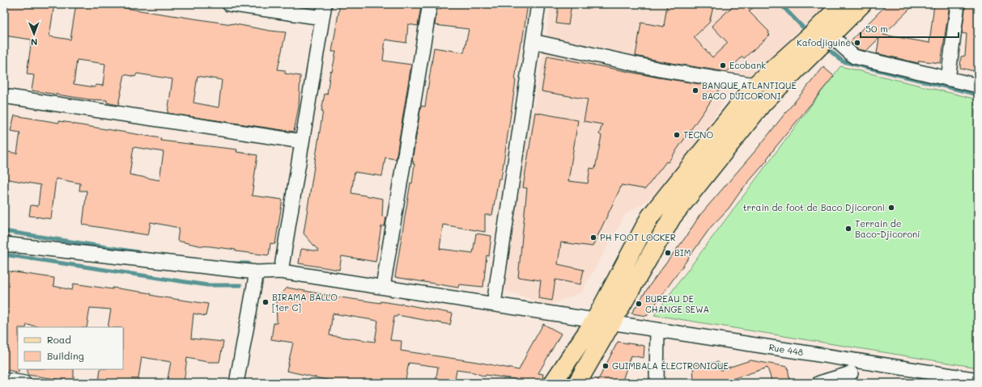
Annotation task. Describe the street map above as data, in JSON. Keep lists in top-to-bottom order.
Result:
{
  "streets": {
    "street": ["Rue 448"]
  },
  "places": [
    "Kafodjiguinè",
    "Ecobank",
    "BANQUE ATLANTIQUE BACO DJICORONI",
    "TECNO",
    "trrain de foot de Baco Djicoroni",
    "Terrain de Baco-Djicoroni",
    "PH FOOT LOCKER",
    "BIM",
    "BIRAMA BALLO [1er C]",
    "BUREAU DE CHANGE SEWA",
    "GUIMBALA ÉLECTRONIQUE"
  ],
  "legend": ["Road", "Building"],
  "scale_bar": "50 m",
  "north": "bottom"
}
